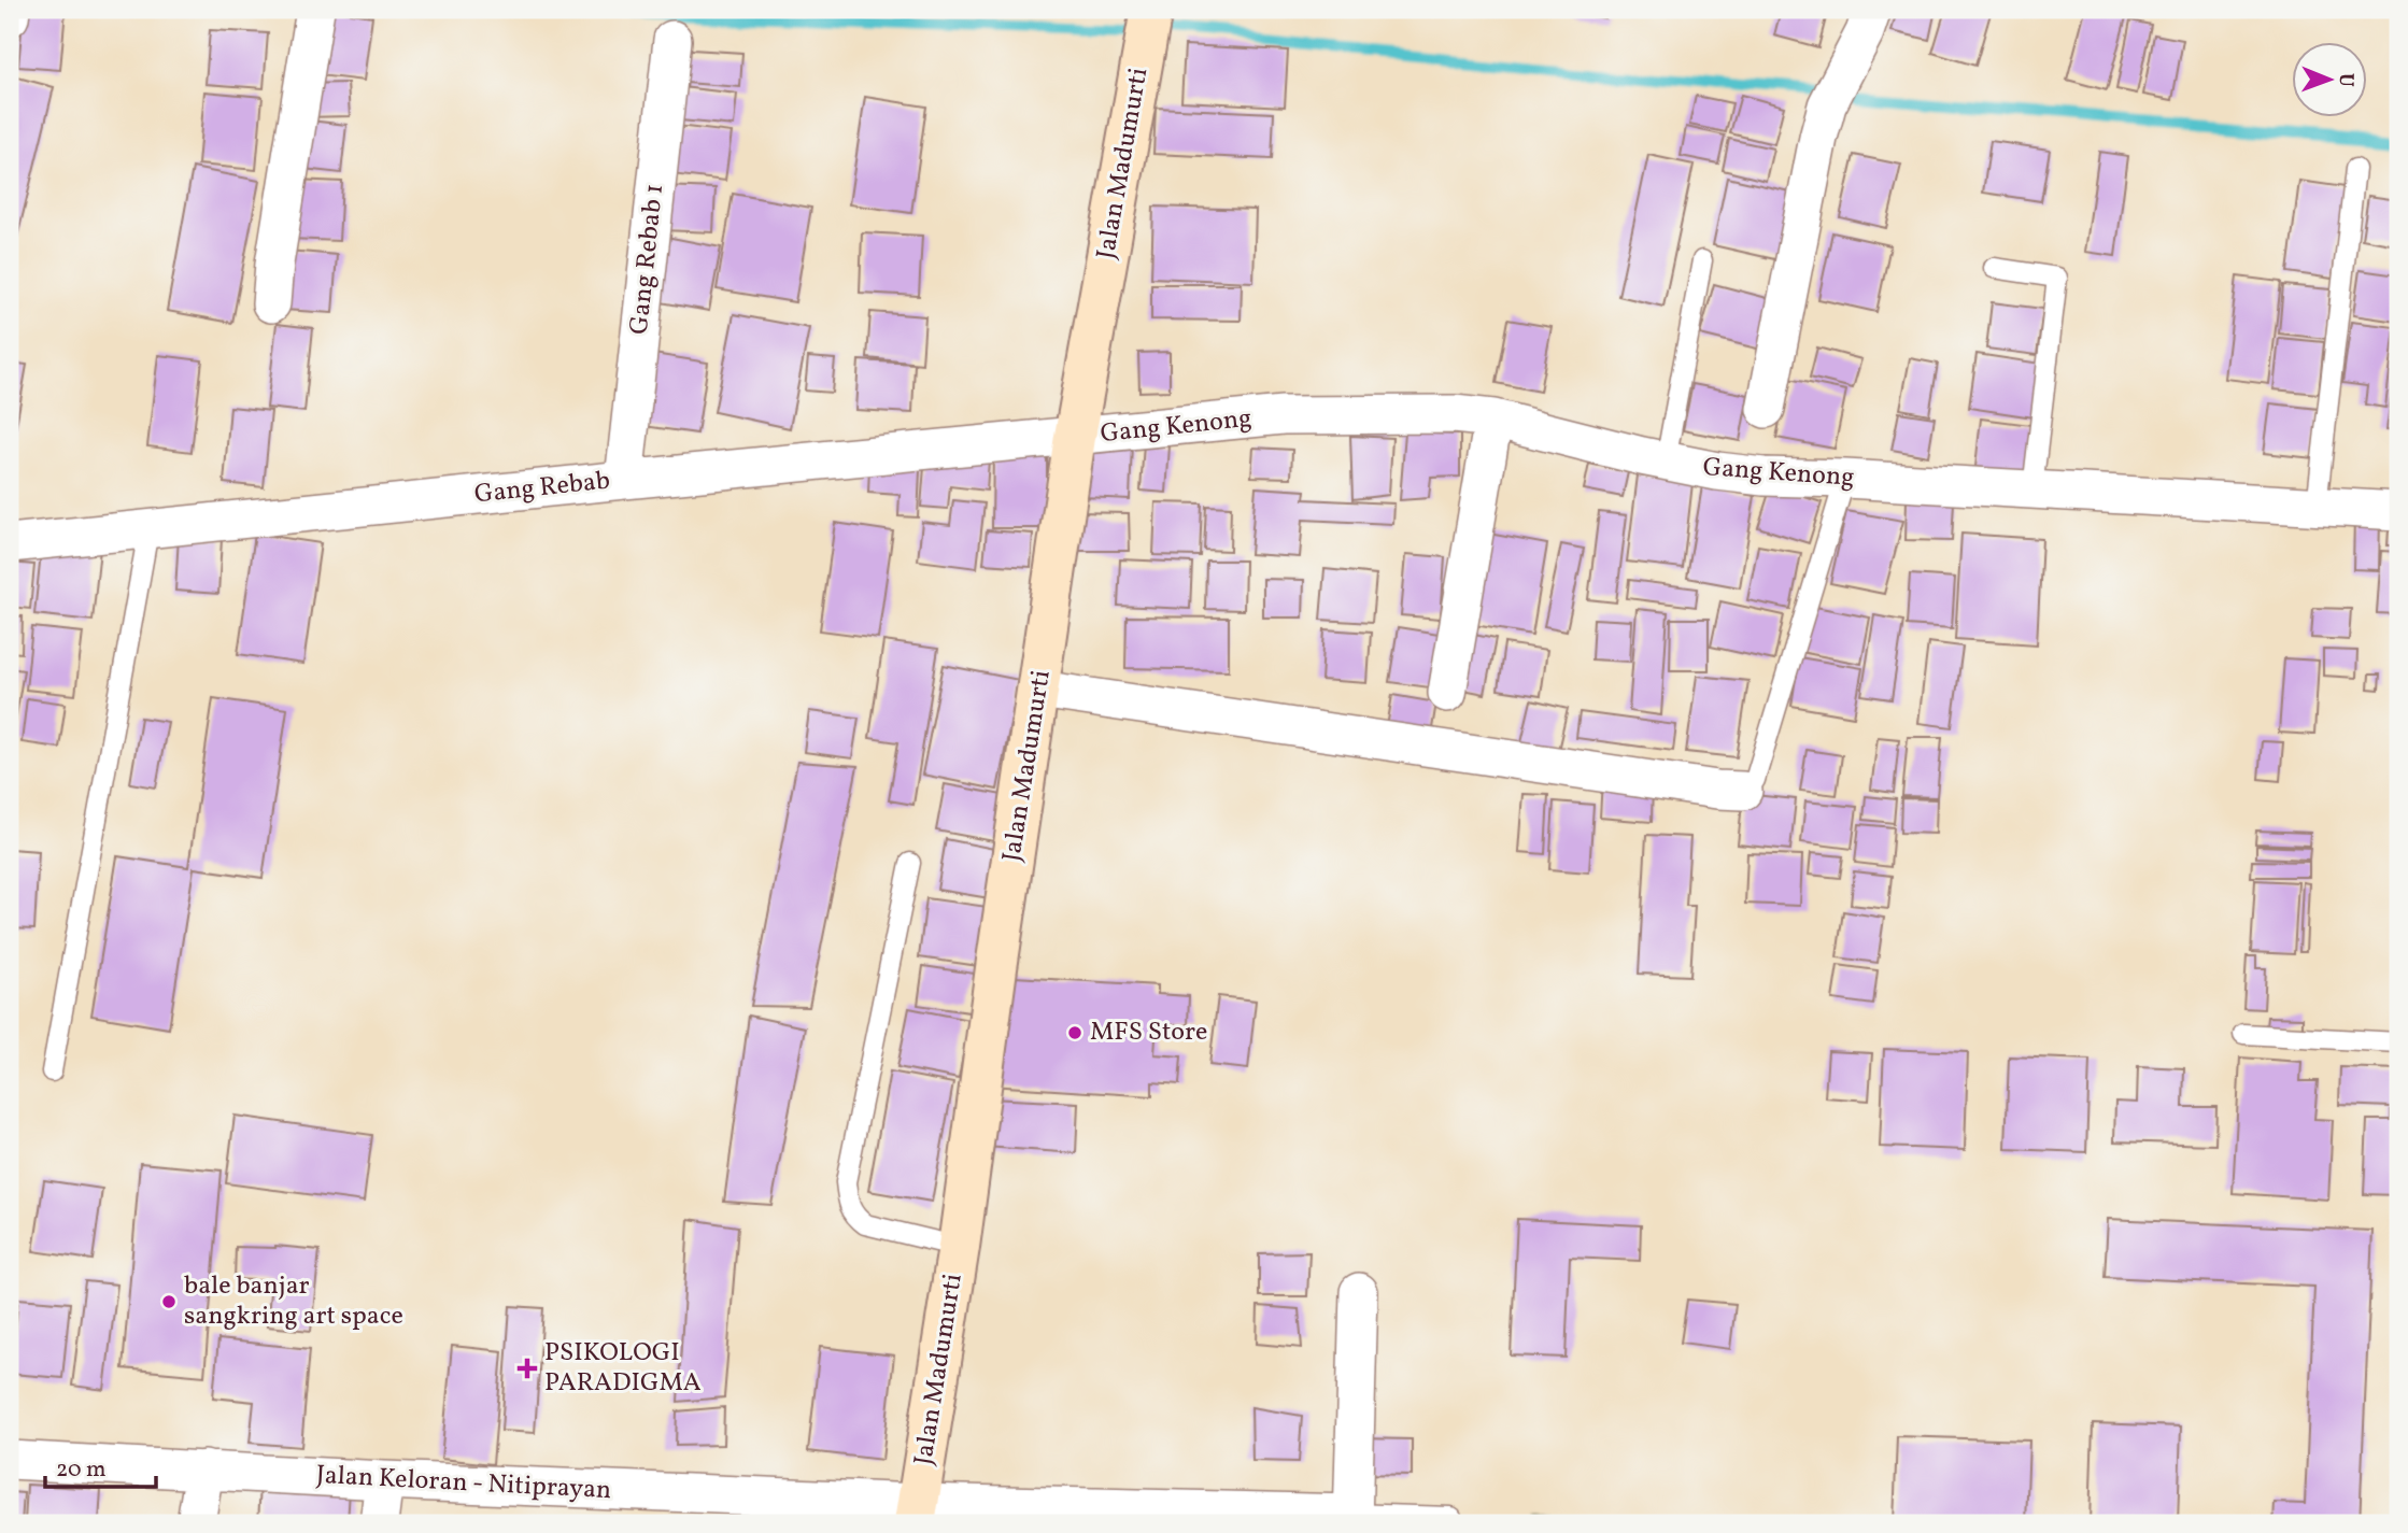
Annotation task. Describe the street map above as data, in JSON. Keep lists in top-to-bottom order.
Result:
{
  "streets": {
    "street": [
      "Jalan Madumurti",
      "Gang Rebab 1",
      "Gang Kenong",
      "Gang Rebab",
      "Jalan Keloran - Nitiprayan"
    ]
  },
  "crossings": [
    ["Jalan Madumurti", "Gang Kenong"],
    ["Jalan Madumurti", "Gang Rebab"],
    ["Jalan Madumurti", "Jalan Keloran - Nitiprayan"],
    ["Gang Rebab 1", "Gang Rebab"],
    ["Gang Kenong", "Gang Rebab"]
  ],
  "places": {
    "other": ["MFS Store", "bale banjar sangkring art space"],
    "health": ["PSIKOLOGI PARADIGMA"]
  },
  "scale_bar": "20 m",
  "north": "right"
}
